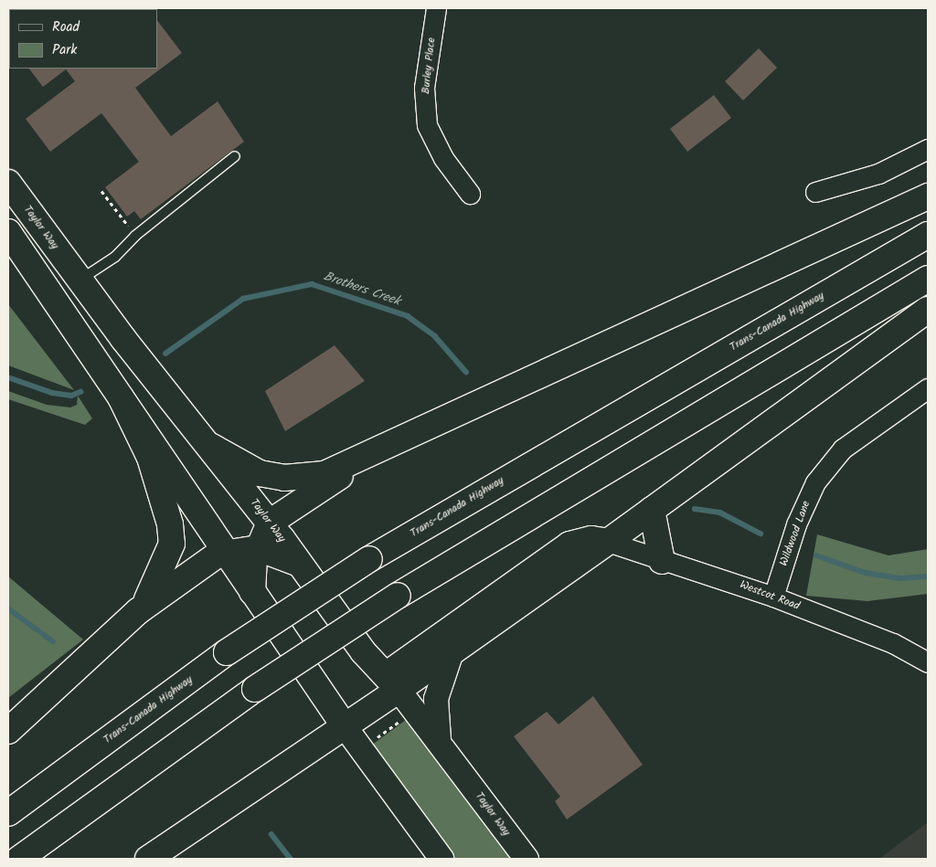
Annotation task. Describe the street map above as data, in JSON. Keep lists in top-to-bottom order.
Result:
{
  "streets": {
    "highway": ["Taylor Way", "Trans-Canada Highway"],
    "street": ["Burley Place", "Wildwood Lane", "Westcot Road"]
  },
  "crossings": [
    ["Wildwood Lane", "Westcot Road"]
  ],
  "water": ["Brothers Creek"],
  "legend": ["Road", "Park"]
}
